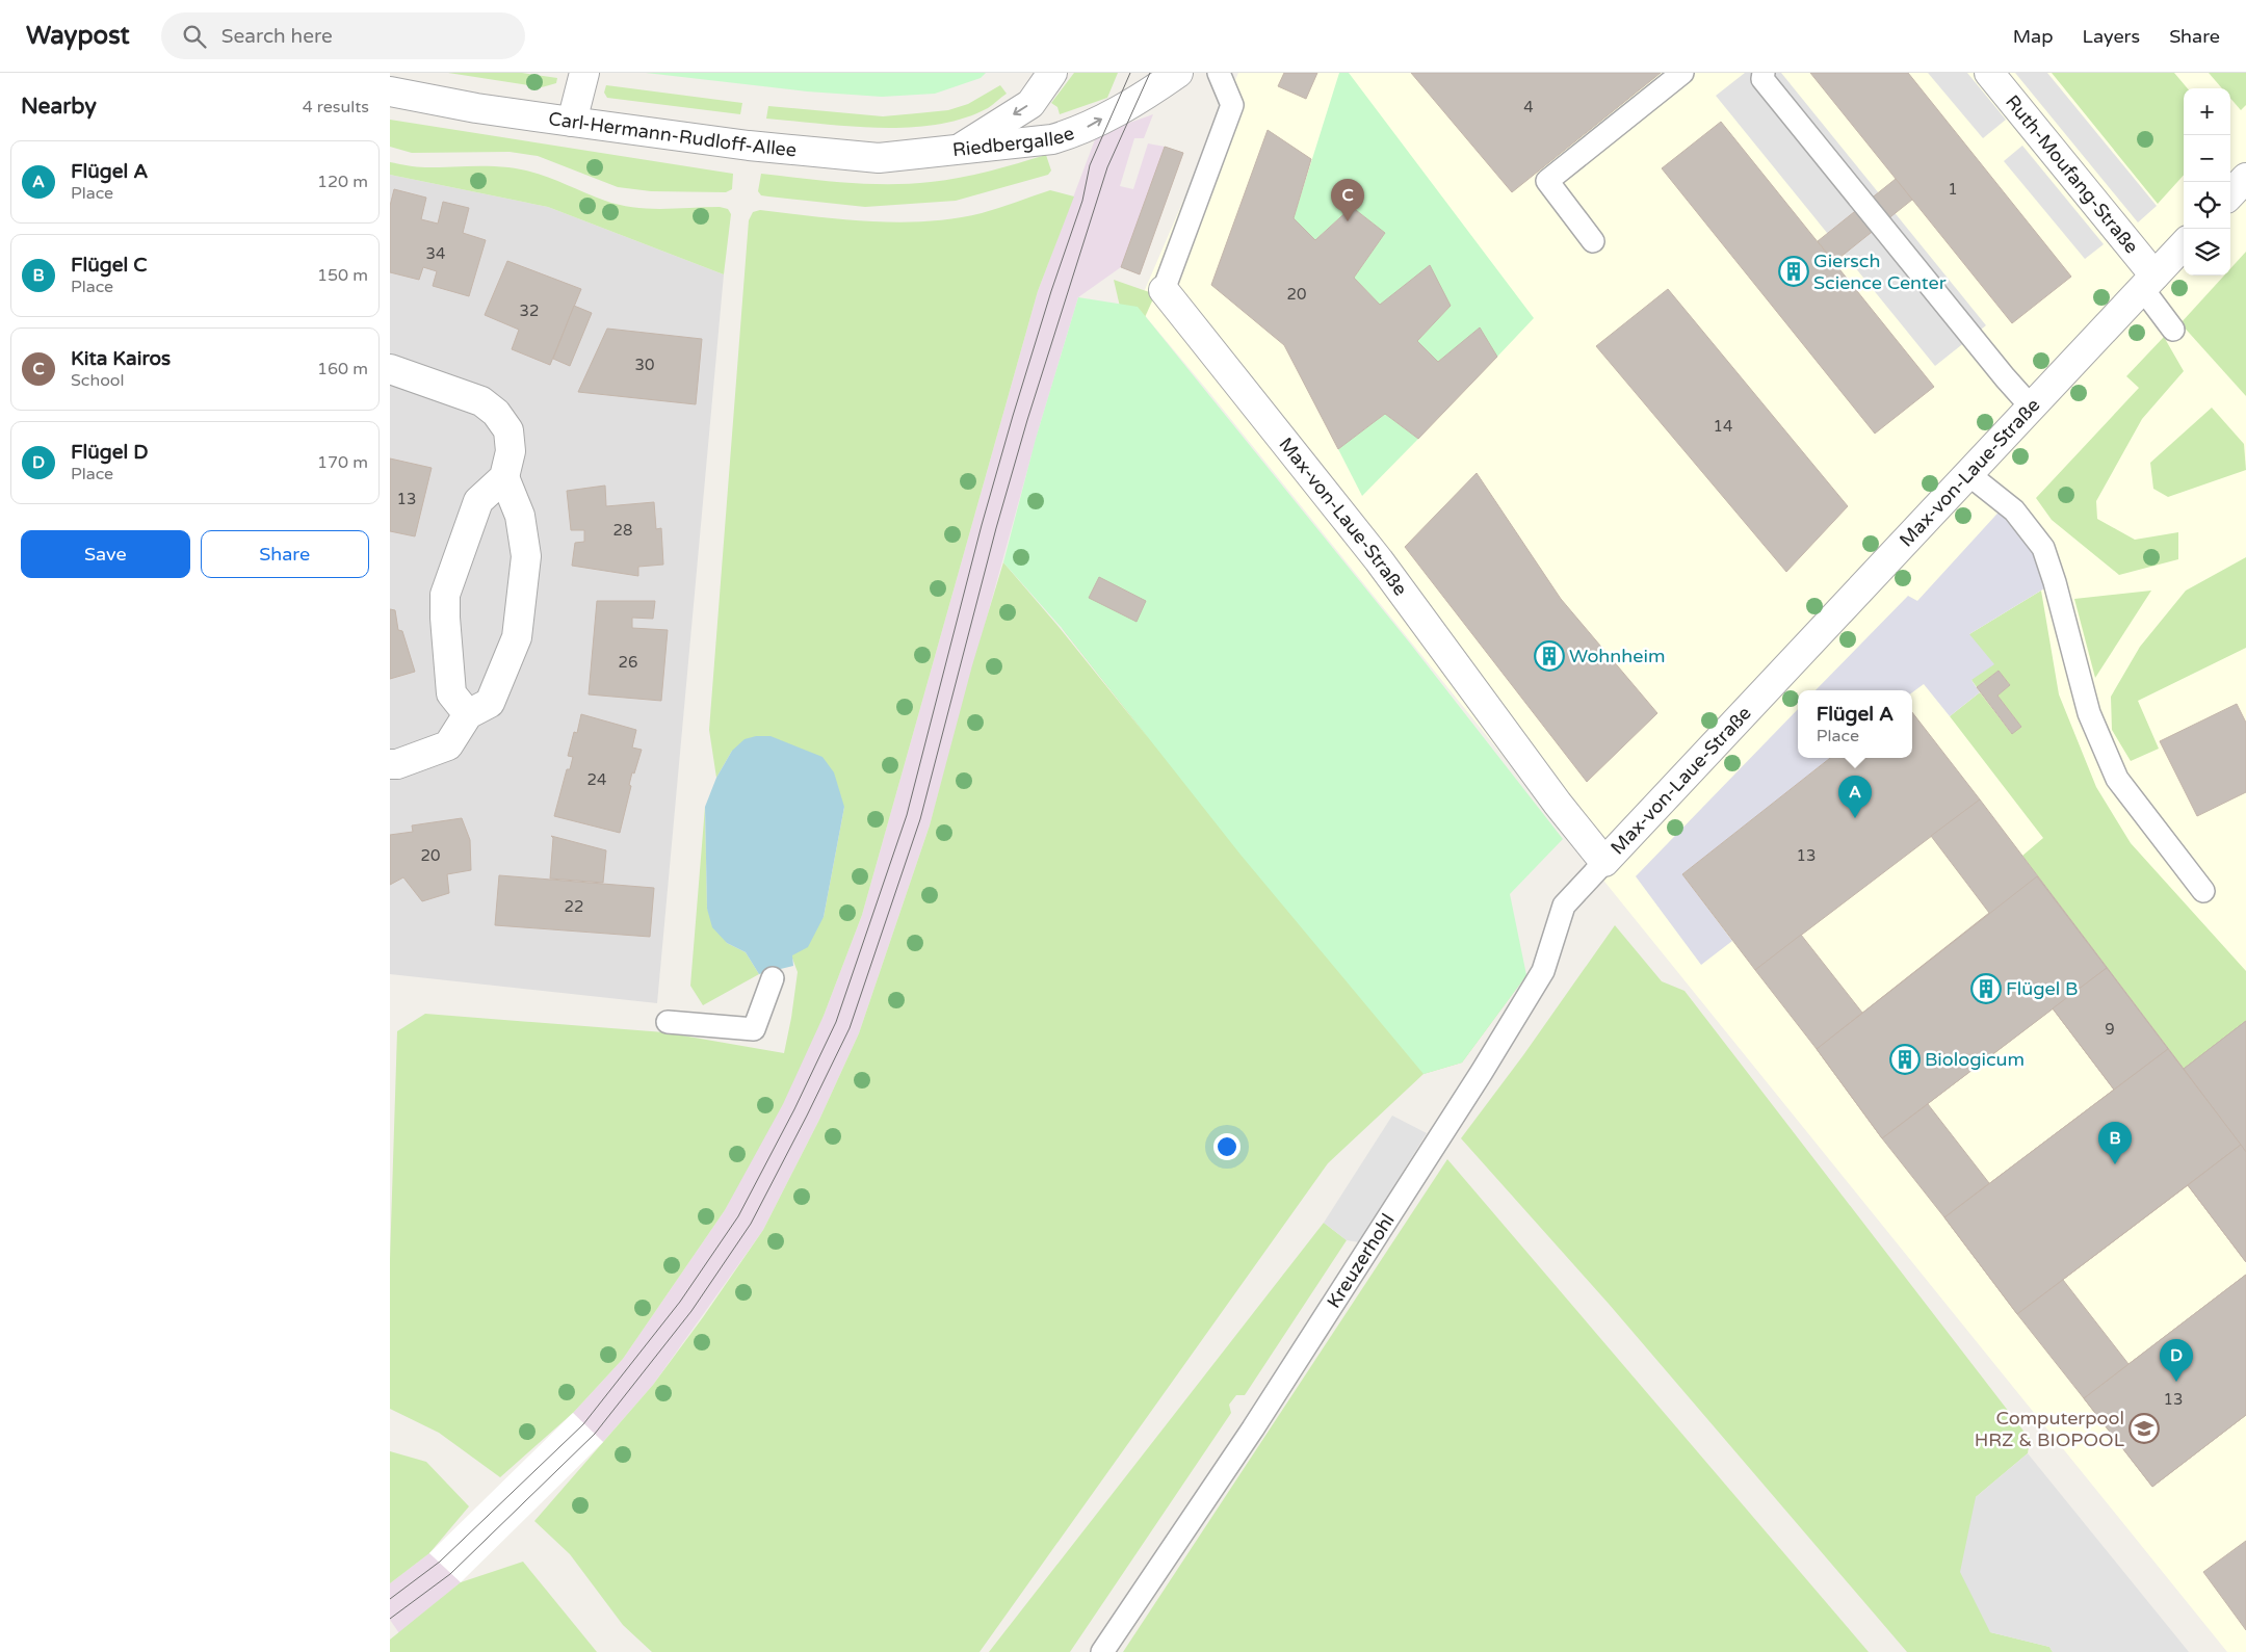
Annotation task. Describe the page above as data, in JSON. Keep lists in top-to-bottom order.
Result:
{
  "streets": {
    "street": [
      "Carl-Hermann-Rudloff-Allee",
      "Riedbergallee",
      "Ruth-Moufang-Straße",
      "Max-von-Laue-Straße"
    ],
    "lane": ["Kreuzerhohl"]
  },
  "crossings": [
    ["Carl-Hermann-Rudloff-Allee", "Riedbergallee"],
    ["Ruth-Moufang-Straße", "Max-von-Laue-Straße"],
    ["Max-von-Laue-Straße", "Kreuzerhohl"]
  ],
  "places": {
    "building": [
      "Giersch Science Center",
      "Wohnheim",
      "Flügel B",
      "Biologicum"
    ],
    "school or university": ["Computerpool HRZ & BIOPOOL"]
  },
  "house_numbers": [
    "4",
    "1",
    "34",
    "20",
    "32",
    "30",
    "14",
    "13",
    "28",
    "26",
    "24",
    "20",
    "13",
    "22",
    "9",
    "13"
  ],
  "page": {
    "header": "Waypost",
    "search": "Search here",
    "nav": ["Map", "Layers", "Share"],
    "heading": ["Nearby", "4 results"],
    "map_buttons": ["+", "−"],
    "list": [
      {
        "mark": "A",
        "name": "Flügel A",
        "note": "Place",
        "value": "120 m"
      },
      {
        "mark": "B",
        "name": "Flügel C",
        "note": "Place",
        "value": "150 m"
      },
      {
        "mark": "C",
        "name": "Kita Kairos",
        "note": "School",
        "value": "160 m"
      },
      {
        "mark": "D",
        "name": "Flügel D",
        "note": "Place",
        "value": "170 m"
      }
    ],
    "pins": [
      "C",
      "A",
      "B",
      "D"
    ],
    "buttons": ["Save", "Share"],
    "popup": ["Flügel A", "Place"]
  }
}
